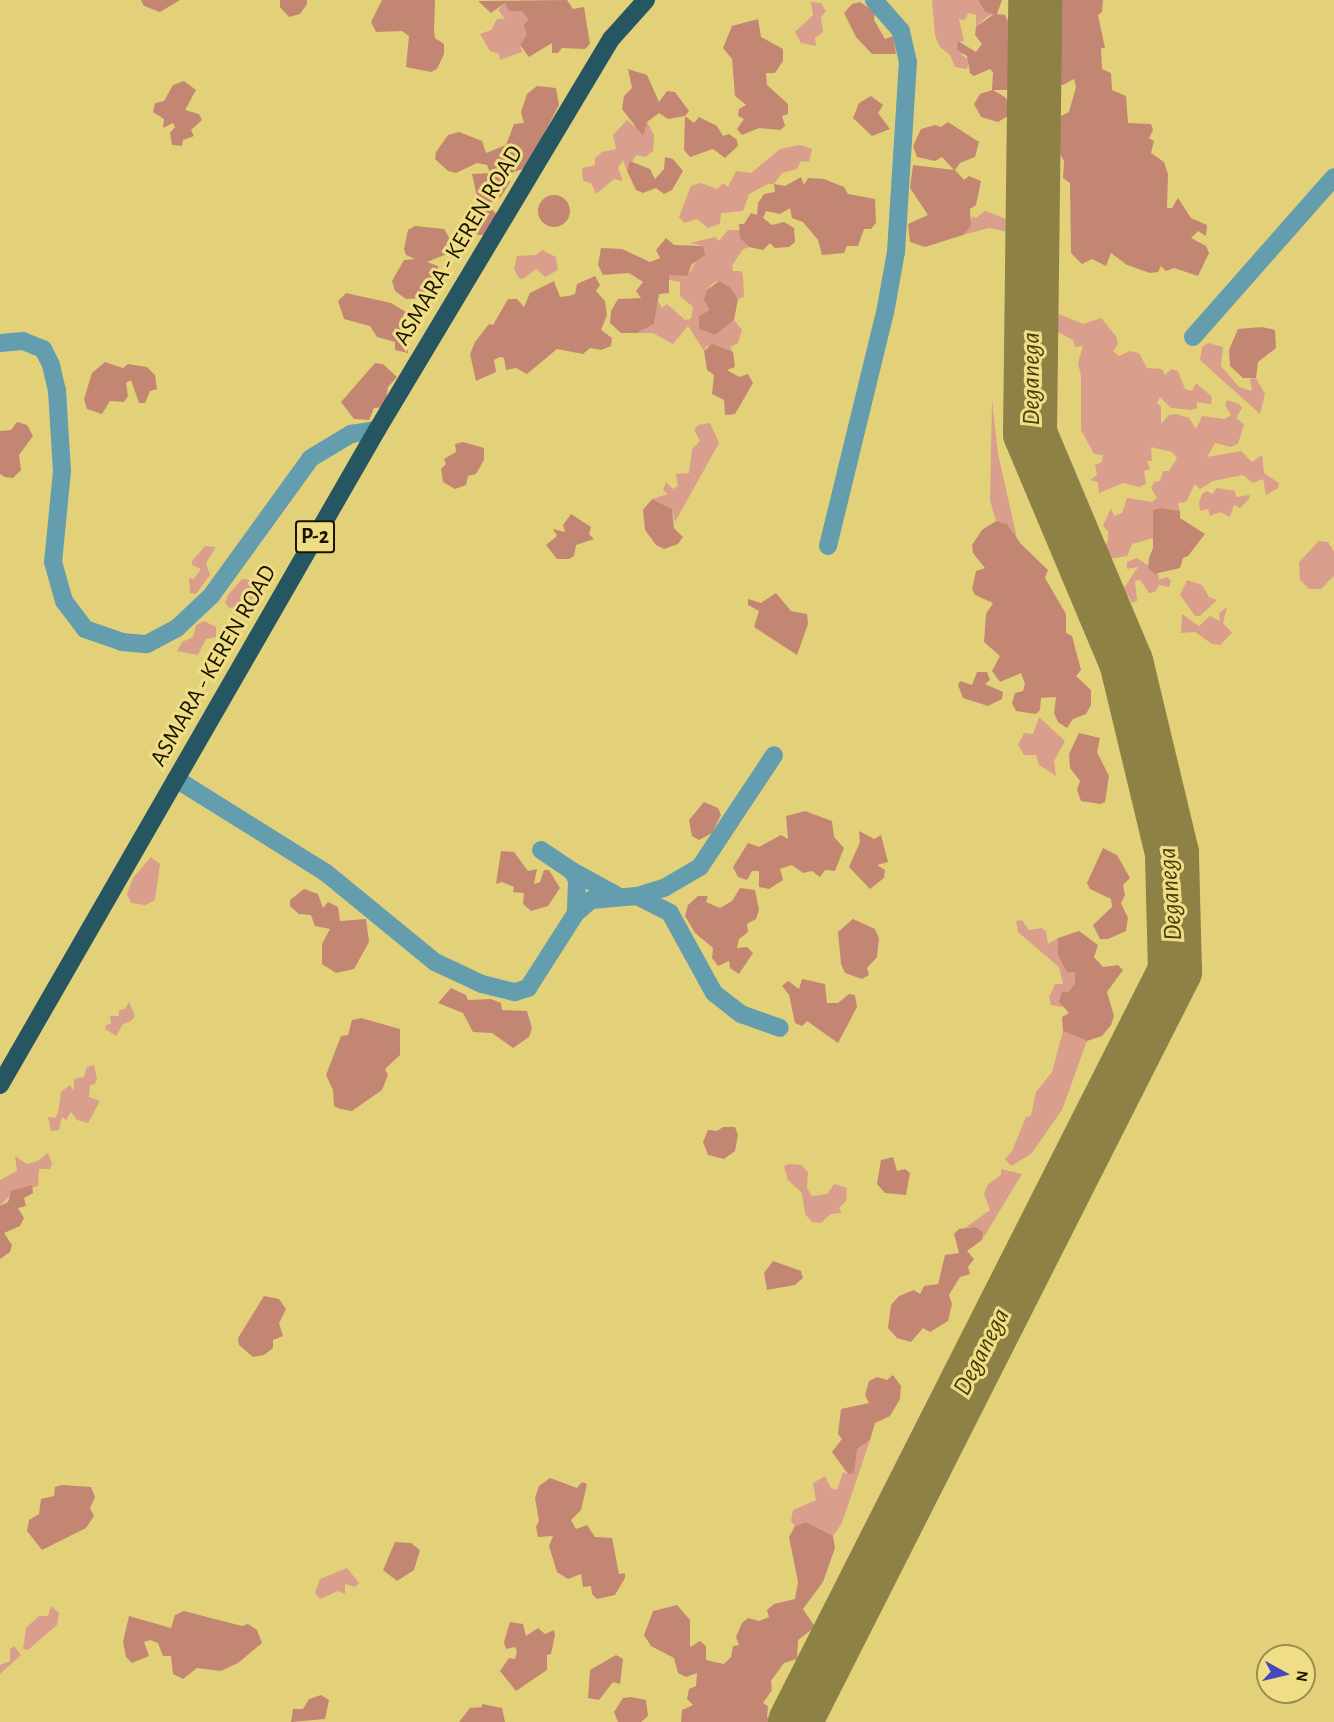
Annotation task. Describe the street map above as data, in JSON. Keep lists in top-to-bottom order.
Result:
{
  "streets": {
    "highway": ["ASMARA - KEREN ROAD", "P-2"]
  },
  "water": ["Deganega"],
  "north": "right"
}
